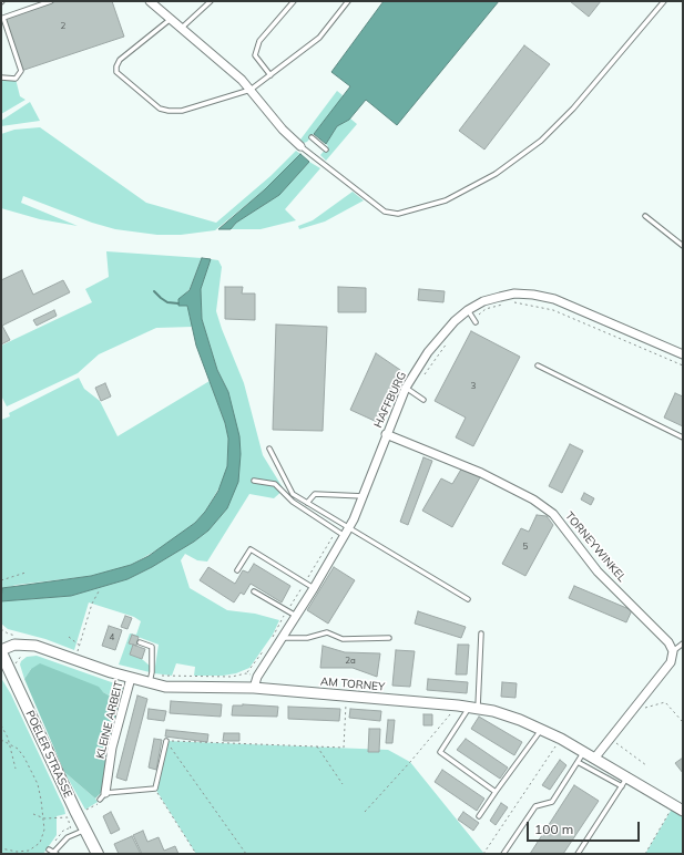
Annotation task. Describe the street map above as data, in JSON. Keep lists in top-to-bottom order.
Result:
{
  "streets": {
    "main road": ["POELER STRASSE"],
    "street": [
      "HAFFBURG",
      "TORNEYWINKEL",
      "AM TORNEY",
      "KLEINE ARBEIT"
    ]
  },
  "crossings": [
    ["HAFFBURG", "TORNEYWINKEL"],
    ["HAFFBURG", "AM TORNEY"],
    ["AM TORNEY", "KLEINE ARBEIT"],
    ["AM TORNEY", "POELER STRASSE"]
  ],
  "house_numbers": [
    "2",
    "3",
    "5",
    "4",
    "2a"
  ],
  "scale_bar": "100 m"
}
